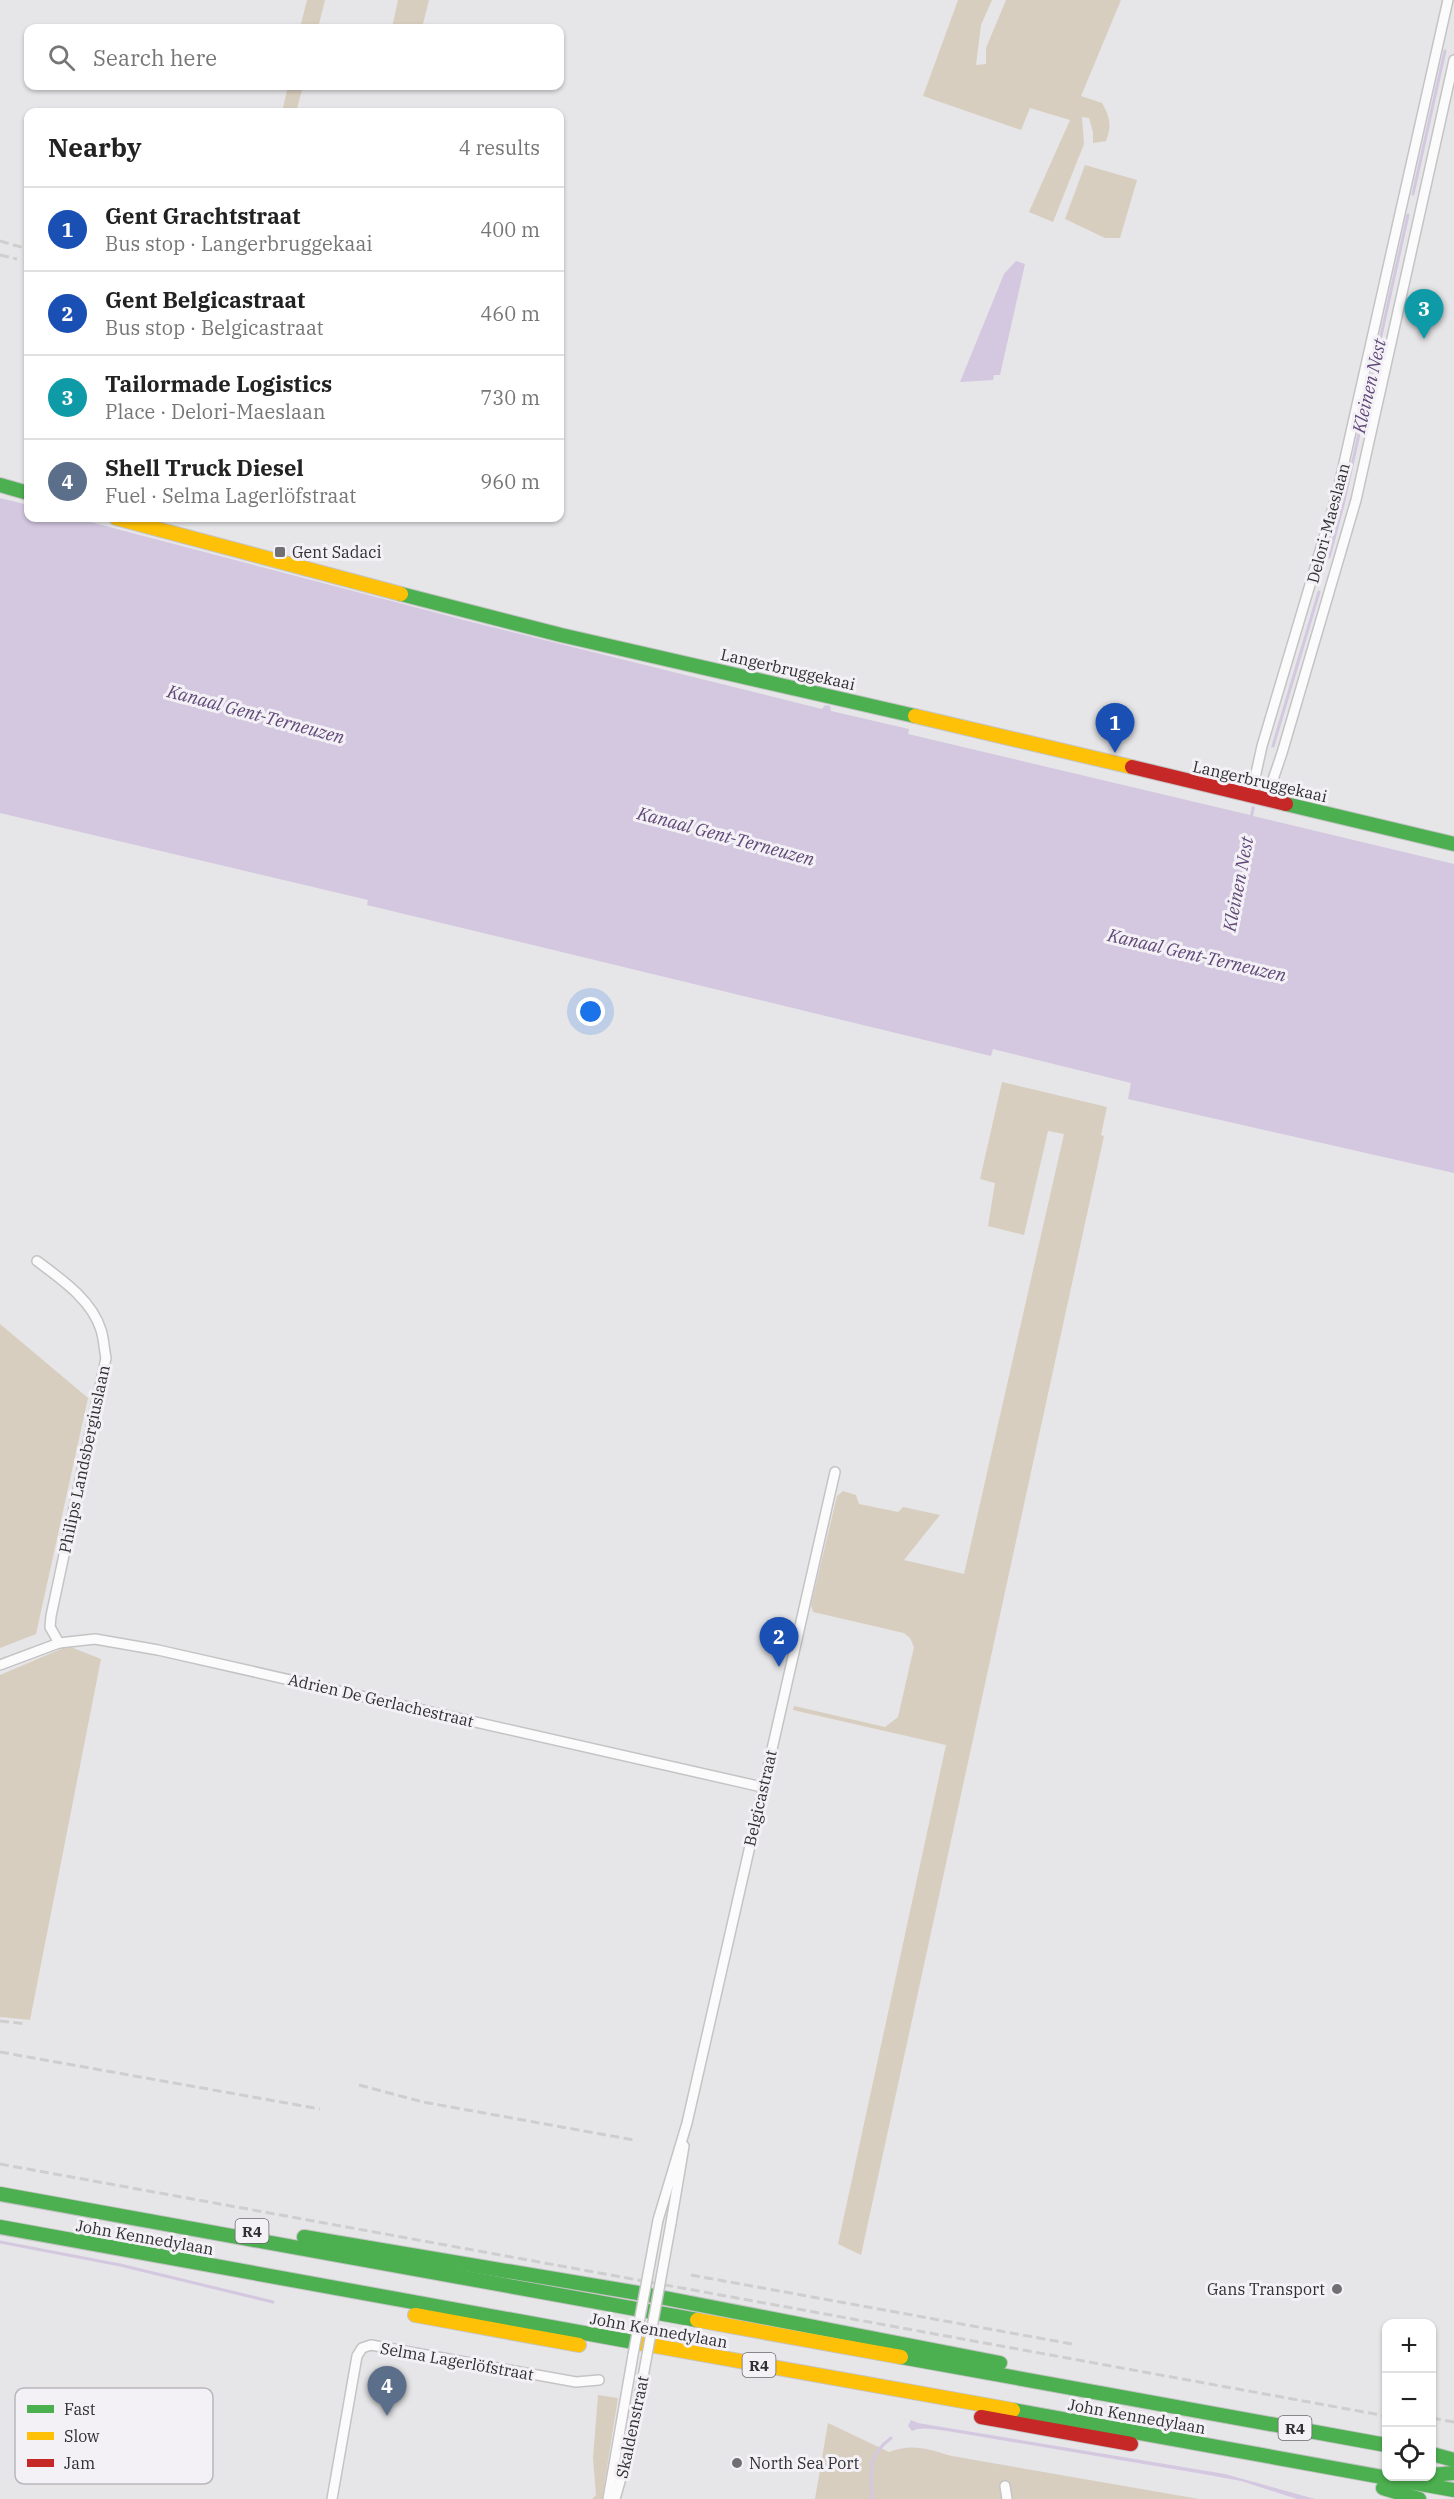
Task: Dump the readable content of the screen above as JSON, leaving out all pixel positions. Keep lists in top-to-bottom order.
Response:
{
  "streets": {
    "main road": ["Langerbruggekaai", "R4", "John Kennedylaan"],
    "street": [
      "Delori-Maeslaan",
      "Philips Landsbergiuslaan",
      "Adrien De Gerlachestraat",
      "Belgicastraat",
      "Selma Lagerlöfstraat",
      "Skaldenstraat"
    ]
  },
  "crossings": [
    ["Delori-Maeslaan", "Langerbruggekaai"],
    ["Philips Landsbergiuslaan", "Adrien De Gerlachestraat"],
    ["Adrien De Gerlachestraat", "Belgicastraat"],
    ["Belgicastraat", "R4"],
    ["R4", "John Kennedylaan"]
  ],
  "water": ["Kleinen Nest", "Kanaal Gent-Terneuzen"],
  "places": {
    "transit": ["Gent Sadaci"],
    "other": ["Gans Transport", "North Sea Port"]
  },
  "legend": ["Fast", "Slow", "Jam"],
  "page": {
    "search": "Search here",
    "heading": ["Nearby", "4 results"],
    "list": [
      {
        "mark": "1",
        "name": "Gent Grachtstraat",
        "note": "Bus stop · Langerbruggekaai",
        "value": "400 m"
      },
      {
        "mark": "2",
        "name": "Gent Belgicastraat",
        "note": "Bus stop · Belgicastraat",
        "value": "460 m"
      },
      {
        "mark": "3",
        "name": "Tailormade Logistics",
        "note": "Place · Delori-Maeslaan",
        "value": "730 m"
      },
      {
        "mark": "4",
        "name": "Shell Truck Diesel",
        "note": "Fuel · Selma Lagerlöfstraat",
        "value": "960 m"
      }
    ],
    "pins": [
      "3",
      "1",
      "2",
      "4"
    ],
    "map_buttons": ["+", "−"]
  }
}
